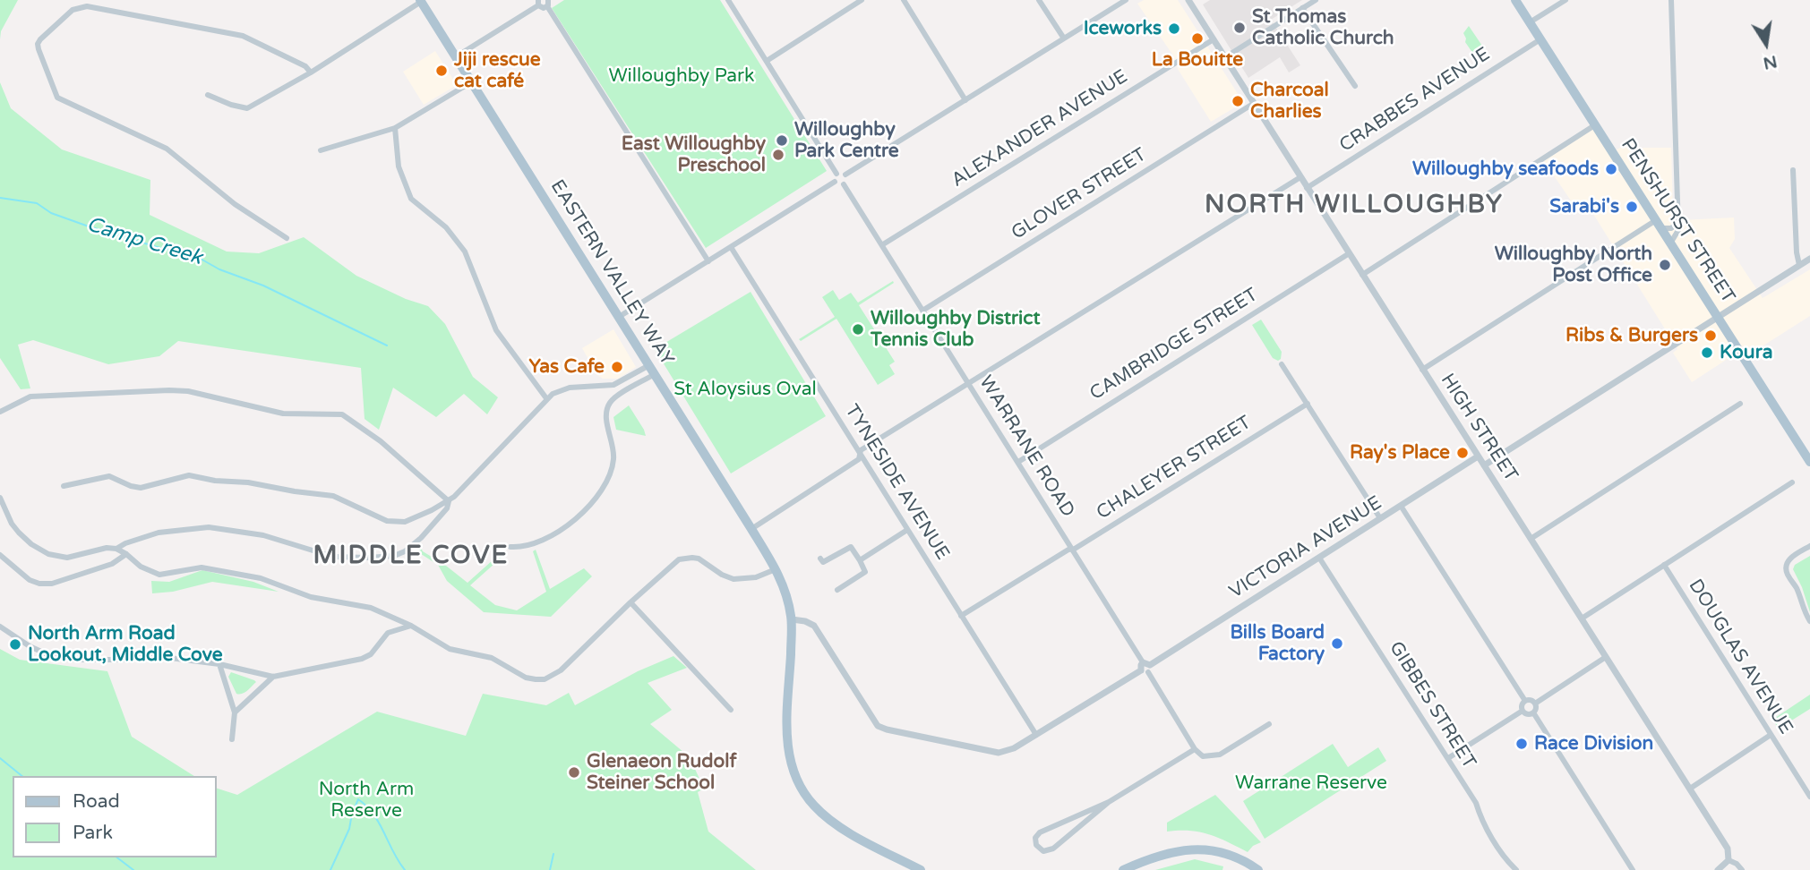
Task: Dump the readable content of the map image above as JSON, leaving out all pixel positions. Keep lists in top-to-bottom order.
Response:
{
  "streets": {
    "main road": ["PENSHURST STREET", "EASTERN VALLEY WAY"],
    "street": [
      "CRABBES AVENUE",
      "ALEXANDER AVENUE",
      "GLOVER STREET",
      "CAMBRIDGE STREET",
      "HIGH STREET",
      "WARRANE ROAD",
      "CHALEYER STREET",
      "TYNESIDE AVENUE",
      "VICTORIA AVENUE",
      "DOUGLAS AVENUE",
      "GIBBES STREET"
    ]
  },
  "crossings": [
    ["CRABBES AVENUE", "PENSHURST STREET"],
    ["CRABBES AVENUE", "HIGH STREET"],
    ["ALEXANDER AVENUE", "HIGH STREET"],
    ["ALEXANDER AVENUE", "WARRANE ROAD"],
    ["GLOVER STREET", "HIGH STREET"],
    ["GLOVER STREET", "WARRANE ROAD"],
    ["EASTERN VALLEY WAY", "VICTORIA AVENUE"],
    ["CAMBRIDGE STREET", "HIGH STREET"],
    ["CAMBRIDGE STREET", "WARRANE ROAD"],
    ["HIGH STREET", "VICTORIA AVENUE"],
    ["WARRANE ROAD", "CHALEYER STREET"],
    ["WARRANE ROAD", "VICTORIA AVENUE"],
    ["CHALEYER STREET", "TYNESIDE AVENUE"],
    ["TYNESIDE AVENUE", "VICTORIA AVENUE"],
    ["VICTORIA AVENUE", "GIBBES STREET"]
  ],
  "districts": ["NORTH WILLOUGHBY", "MIDDLE COVE"],
  "water": ["Camp Creek"],
  "parks": [
    "Willoughby Park",
    "St Aloysius Oval",
    "Warrane Reserve",
    "North Arm Reserve"
  ],
  "places": [
    "St Thomas Catholic Church",
    "Iceworks",
    "La Bouitte",
    "Jiji rescue cat café",
    "Charcoal Charlies",
    "Willoughby Park Centre",
    "East Willoughby Preschool",
    "Willoughby seafoods",
    "Sarabi's",
    "Willoughby North Post Office",
    "Willoughby District Tennis Club",
    "Ribs & Burgers",
    "Koura",
    "Yas Cafe",
    "Ray's Place",
    "Bills Board Factory",
    "North Arm Road Lookout, Middle Cove",
    "Race Division",
    "Glenaeon Rudolf Steiner School"
  ],
  "legend": ["Road", "Park"],
  "north": "bottom"
}
